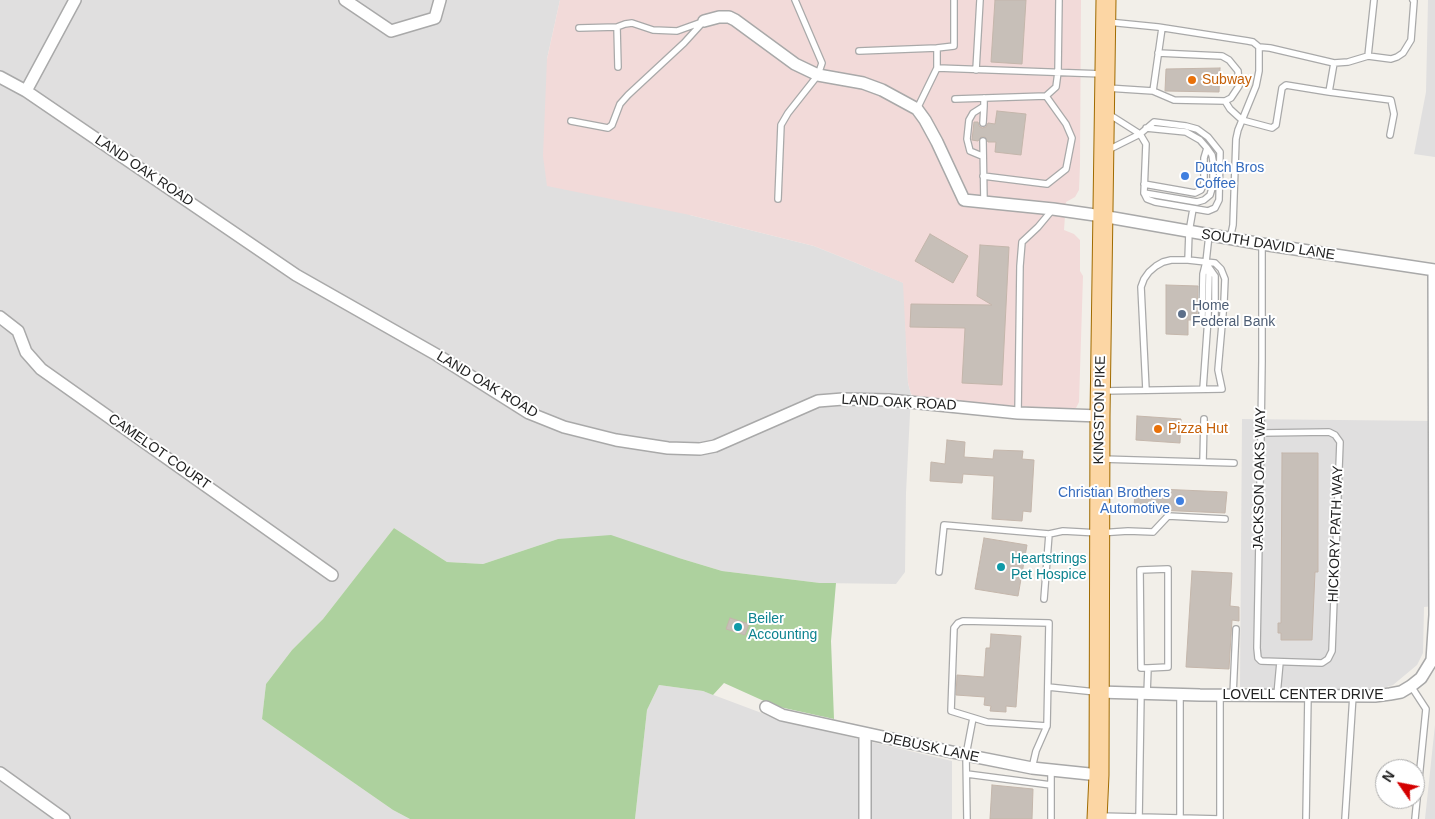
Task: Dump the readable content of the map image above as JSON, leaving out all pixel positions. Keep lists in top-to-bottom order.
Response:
{
  "streets": {
    "main road": ["KINGSTON PIKE"],
    "street": [
      "LAND OAK ROAD",
      "SOUTH DAVID LANE",
      "CAMELOT COURT",
      "LOVELL CENTER DRIVE",
      "DEBUSK LANE"
    ],
    "lane": ["JACKSON OAKS WAY", "HICKORY PATH WAY"]
  },
  "crossings": [
    ["LAND OAK ROAD", "KINGSTON PIKE"],
    ["SOUTH DAVID LANE", "KINGSTON PIKE"],
    ["SOUTH DAVID LANE", "JACKSON OAKS WAY"],
    ["SOUTH DAVID LANE", "LOVELL CENTER DRIVE"],
    ["KINGSTON PIKE", "LOVELL CENTER DRIVE"],
    ["KINGSTON PIKE", "DEBUSK LANE"],
    ["JACKSON OAKS WAY", "HICKORY PATH WAY"]
  ],
  "places": [
    "Subway",
    "Dutch Bros Coffee",
    "Home Federal Bank",
    "Pizza Hut",
    "Christian Brothers Automotive",
    "Heartstrings Pet Hospice",
    "Beiler Accounting"
  ],
  "north": "top left"
}
